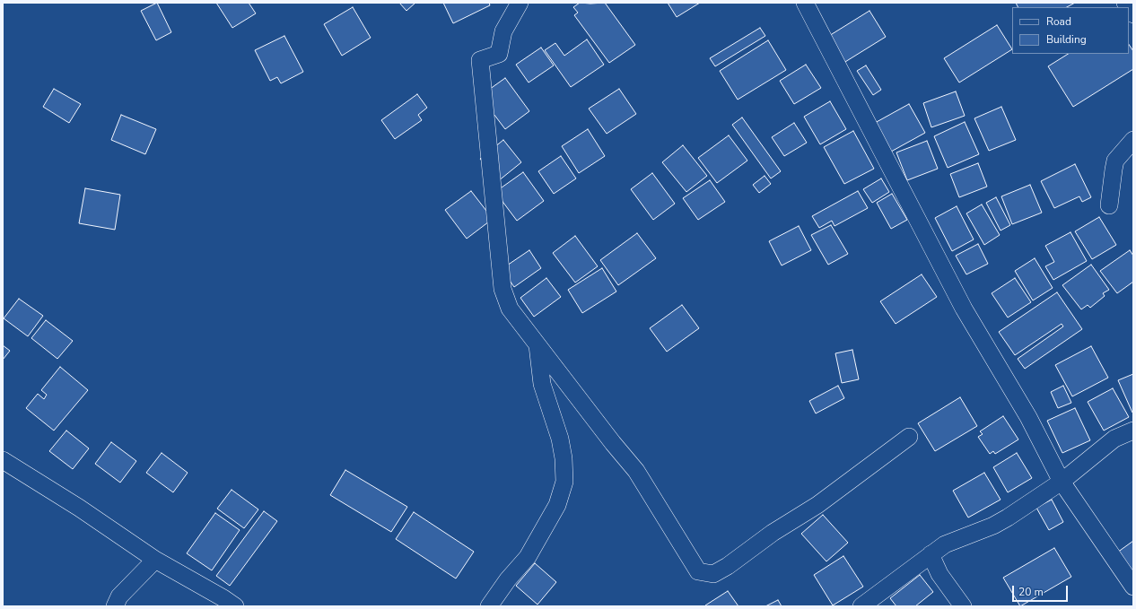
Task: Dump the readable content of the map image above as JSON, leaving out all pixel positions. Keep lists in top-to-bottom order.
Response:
{
  "legend": ["Road", "Building"],
  "scale_bar": "20 m"
}
